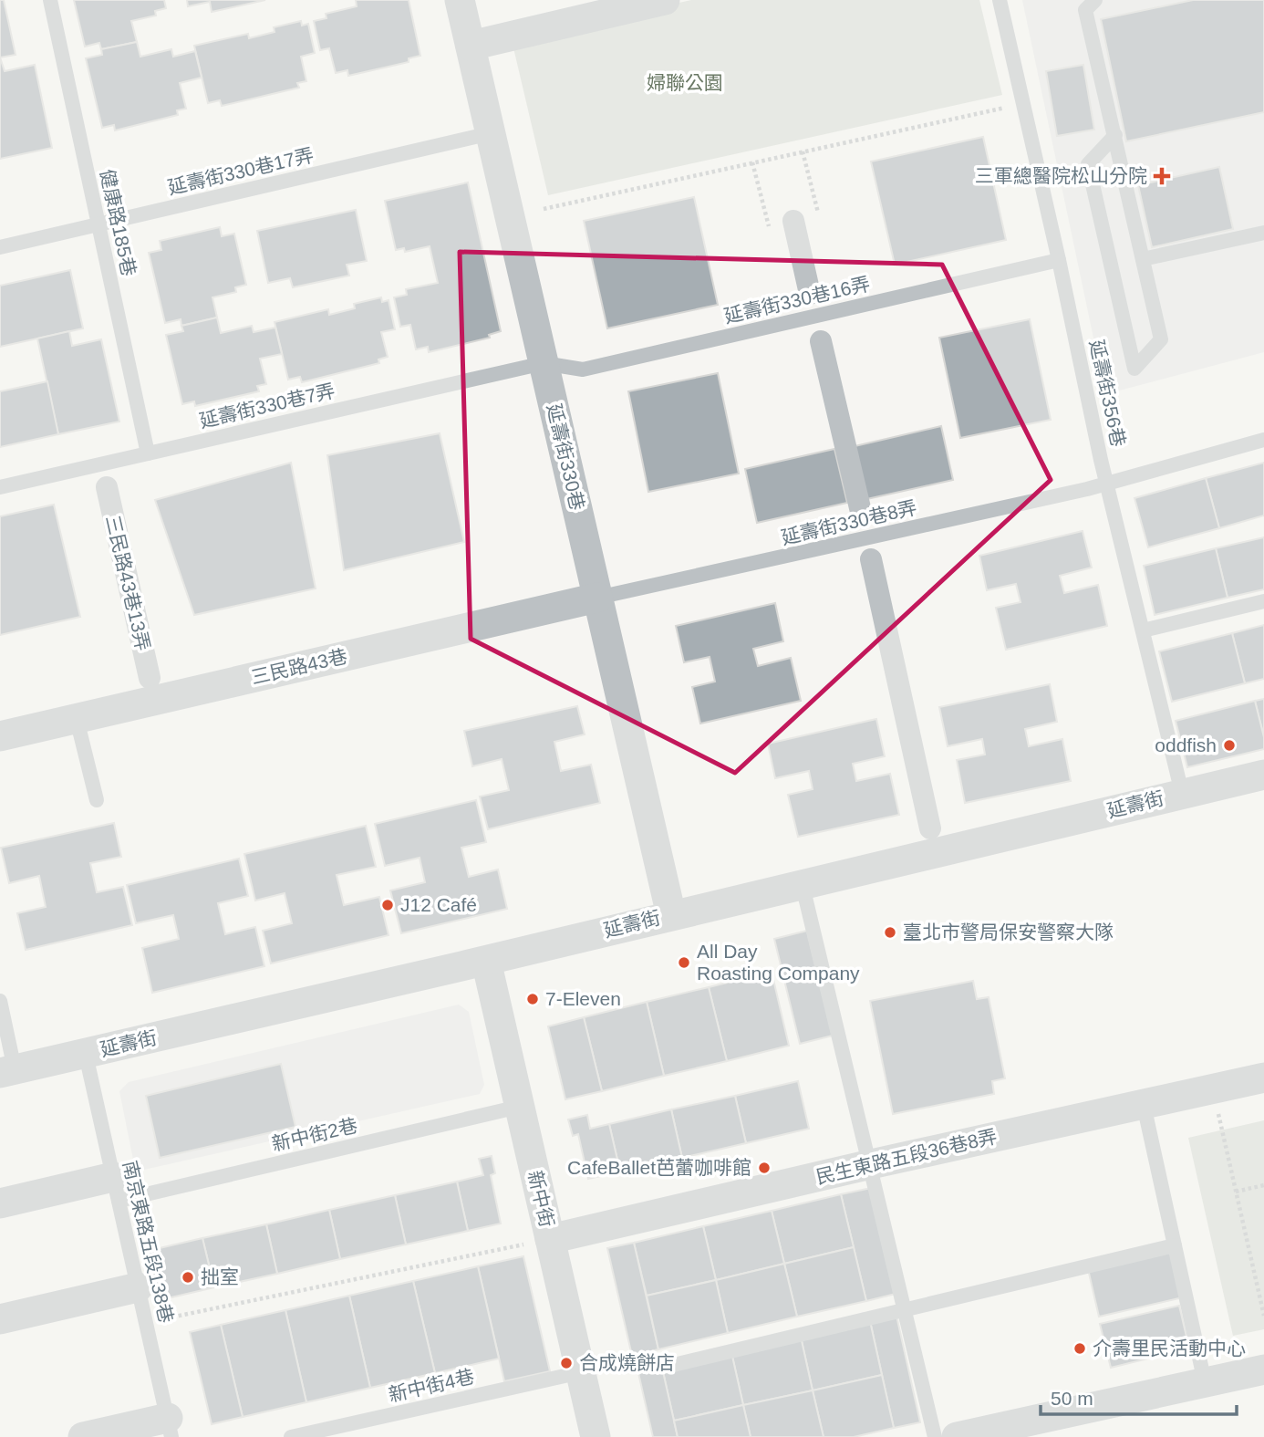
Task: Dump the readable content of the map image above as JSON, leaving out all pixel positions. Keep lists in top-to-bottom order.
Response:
{
  "streets": {
    "street": [
      "延壽街330巷",
      "三民路43巷13弄",
      "三民路43巷",
      "延壽街",
      "民生東路五段36巷8弄",
      "新中街"
    ],
    "lane": [
      "延壽街330巷17弄",
      "健康路185巷",
      "延壽街330巷16弄",
      "延壽街356巷",
      "延壽街330巷7弄",
      "延壽街330巷8弄",
      "新中街2巷",
      "南京東路五段138巷",
      "新中街4巷"
    ]
  },
  "crossings": [
    ["延壽街330巷17弄", "健康路185巷"],
    ["延壽街330巷17弄", "延壽街330巷"],
    ["健康路185巷", "延壽街330巷7弄"],
    ["延壽街330巷16弄", "延壽街356巷"],
    ["延壽街330巷16弄", "延壽街330巷7弄"],
    ["延壽街330巷16弄", "延壽街330巷"],
    ["延壽街356巷", "延壽街330巷8弄"],
    ["延壽街356巷", "延壽街"],
    ["延壽街330巷7弄", "延壽街330巷"],
    ["延壽街330巷", "延壽街330巷8弄"],
    ["延壽街330巷", "三民路43巷"],
    ["延壽街330巷", "延壽街"],
    ["延壽街330巷8弄", "三民路43巷"],
    ["延壽街", "新中街"],
    ["延壽街", "南京東路五段138巷"],
    ["新中街2巷", "新中街"],
    ["新中街2巷", "南京東路五段138巷"],
    ["民生東路五段36巷8弄", "新中街"],
    ["新中街", "新中街4巷"]
  ],
  "parks": ["婦聯公園"],
  "places": {
    "health": ["三軍總醫院松山分院"],
    "other": [
      "oddfish",
      "J12 Café",
      "臺北市警局保安警察大隊",
      "All Day Roasting Company",
      "7-Eleven",
      "CafeBallet芭蕾咖啡館",
      "拙室",
      "介壽里民活動中心",
      "合成燒餅店"
    ]
  },
  "scale_bar": "50 m"
}
